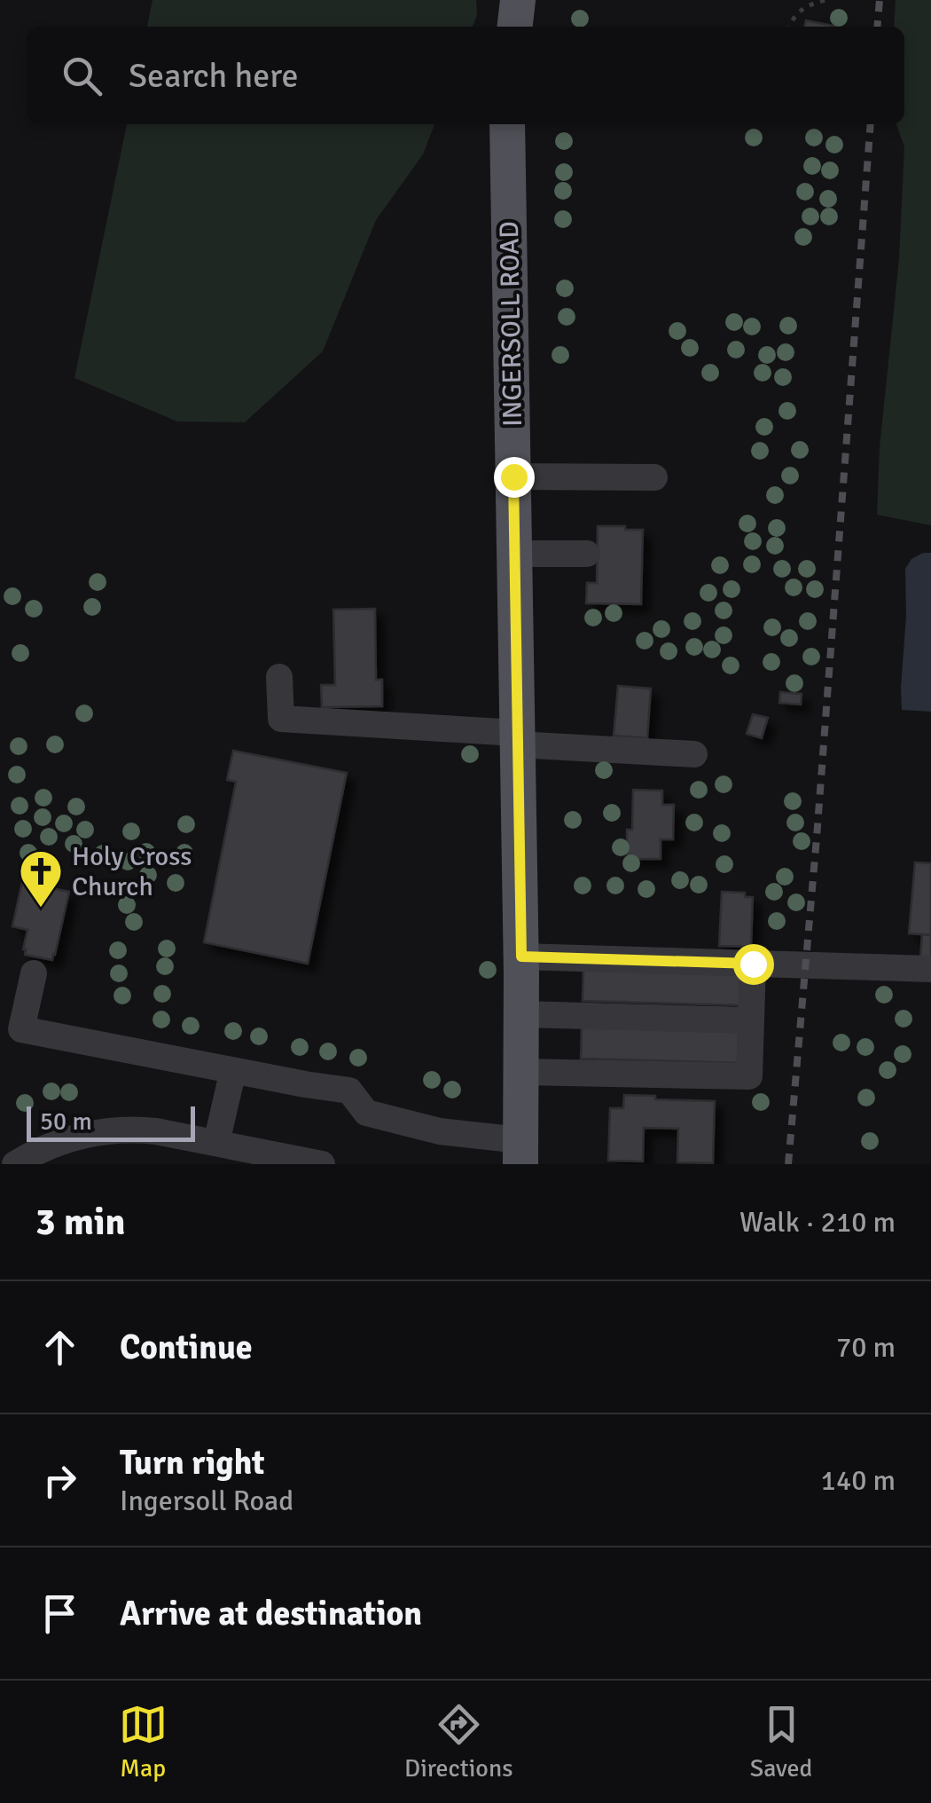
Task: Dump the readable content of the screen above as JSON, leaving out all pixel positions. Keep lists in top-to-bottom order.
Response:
{
  "streets": {
    "main road": ["INGERSOLL ROAD"]
  },
  "places": {
    "church": ["Holy Cross Church"]
  },
  "scale_bar": "50 m",
  "page": {
    "search": "Search here",
    "scale": "50 m",
    "heading": ["3 min", "Walk · 210 m"],
    "list": [
      ["Continue", "70 m"],
      ["Turn right", "Ingersoll Road", "140 m"],
      "Arrive at destination"
    ],
    "nav": ["Map", "Directions", "Saved"]
  }
}
